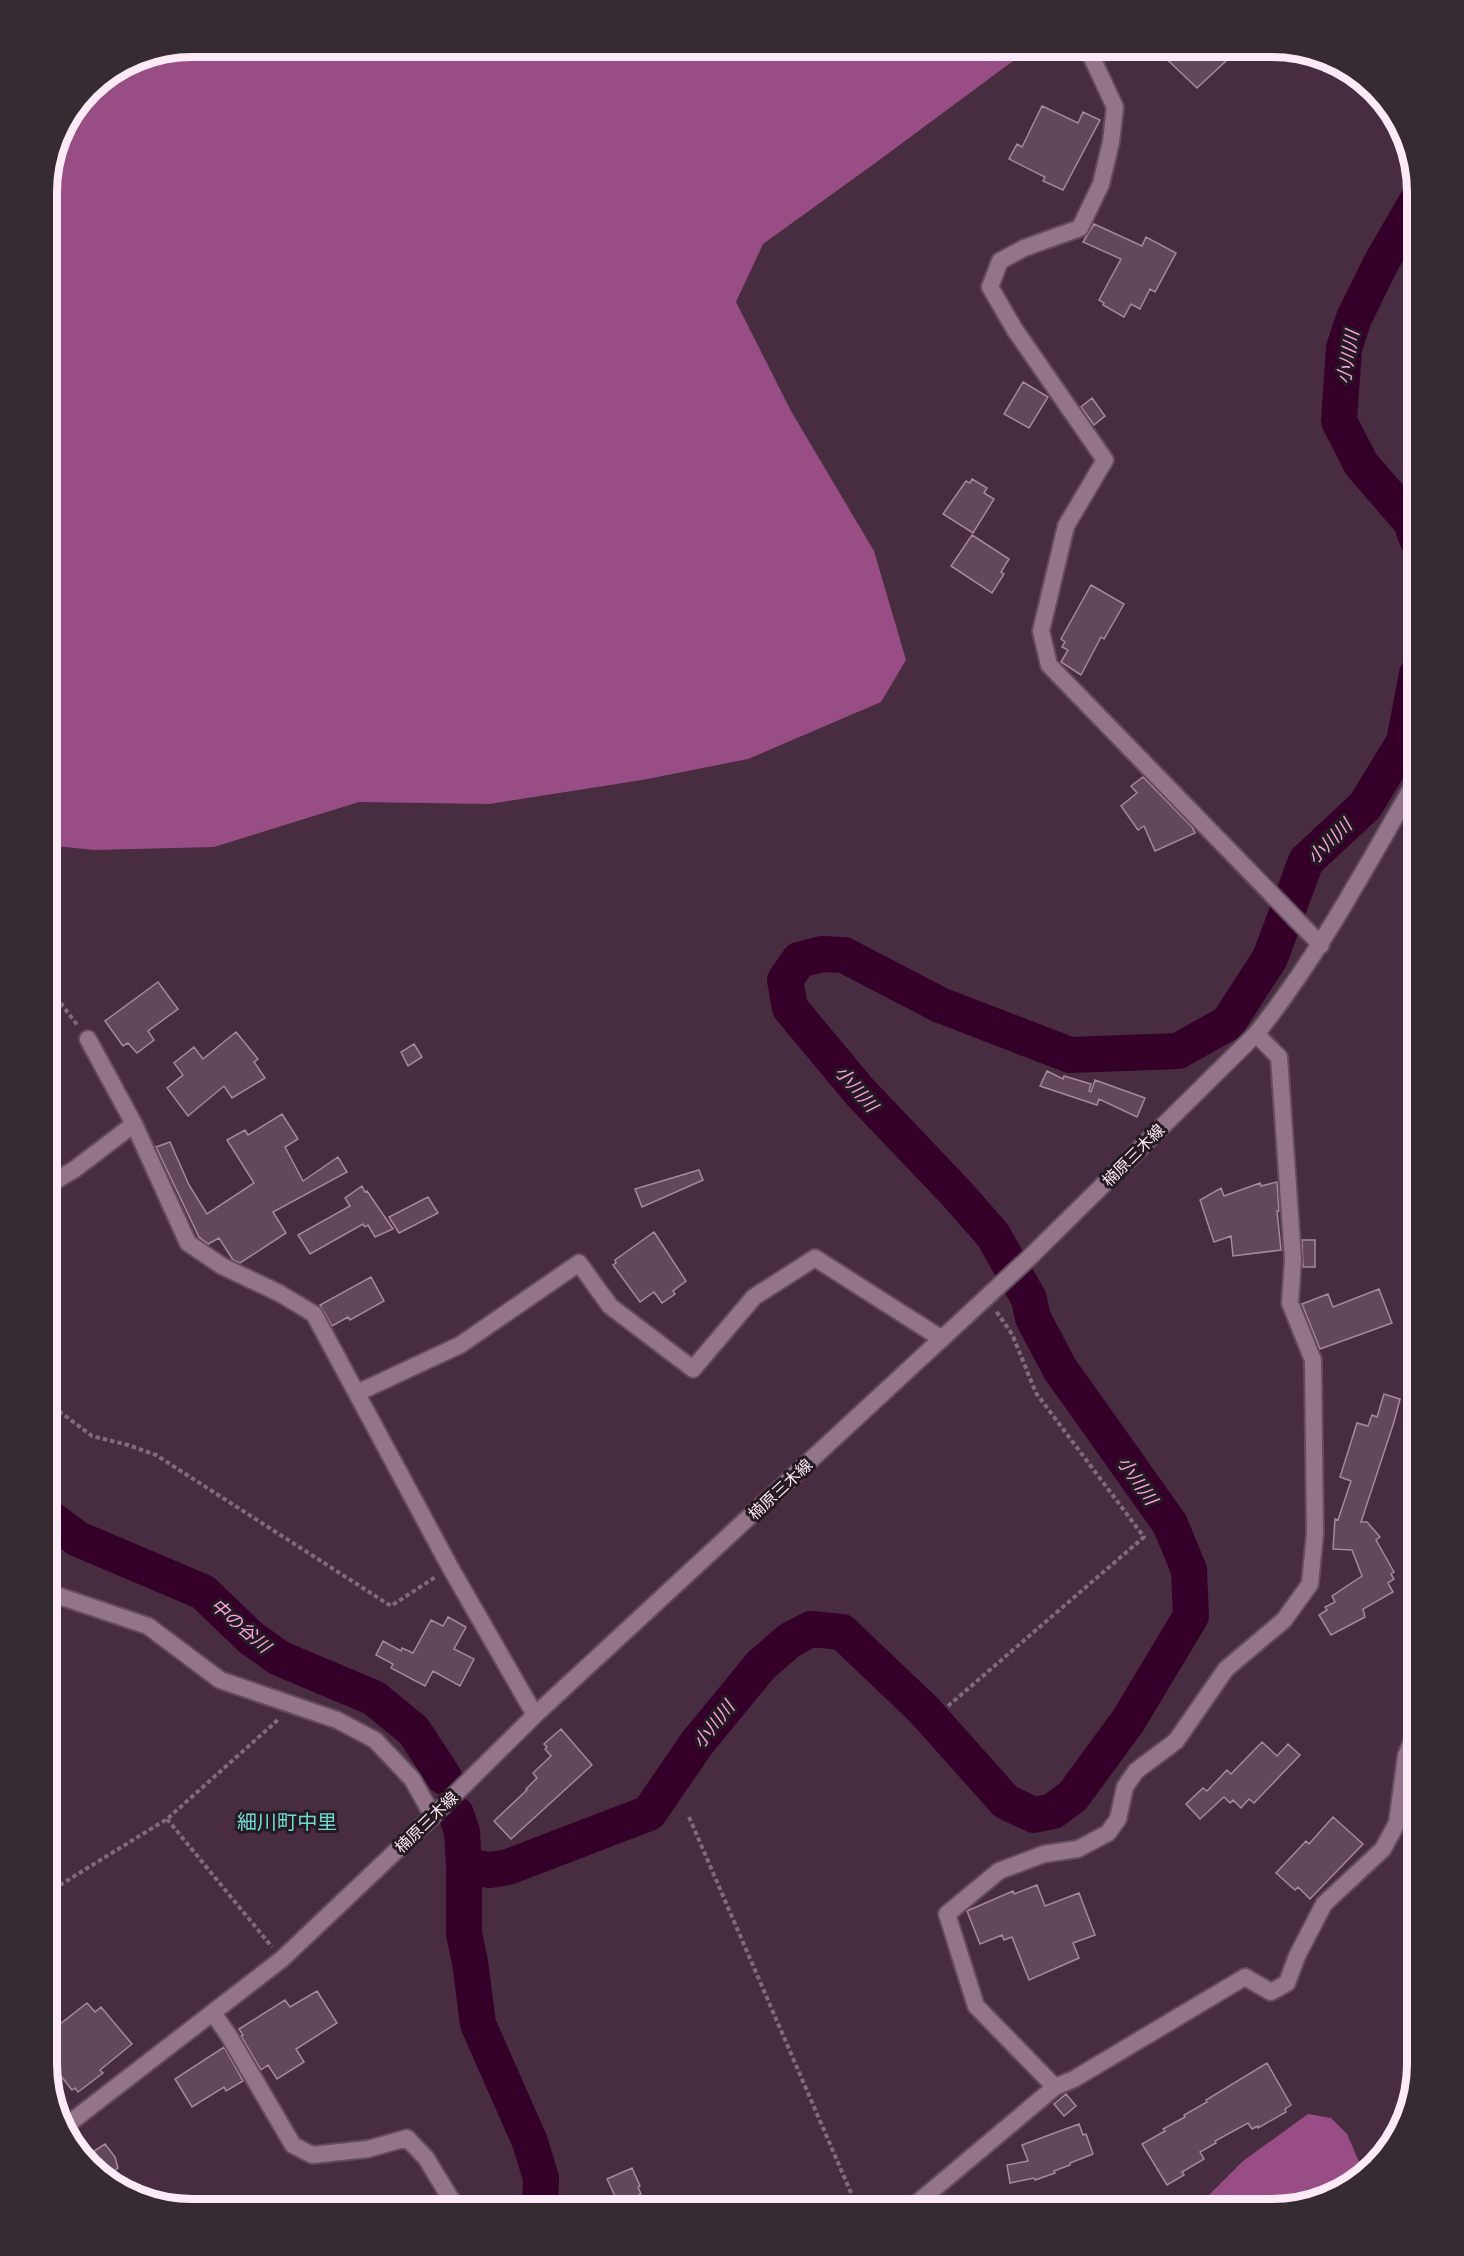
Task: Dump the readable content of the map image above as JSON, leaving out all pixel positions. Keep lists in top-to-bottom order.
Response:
{
  "streets": {
    "street": ["楠原三木線"]
  },
  "districts": ["細川町中里"],
  "water": ["小川川", "中の谷川"]
}
